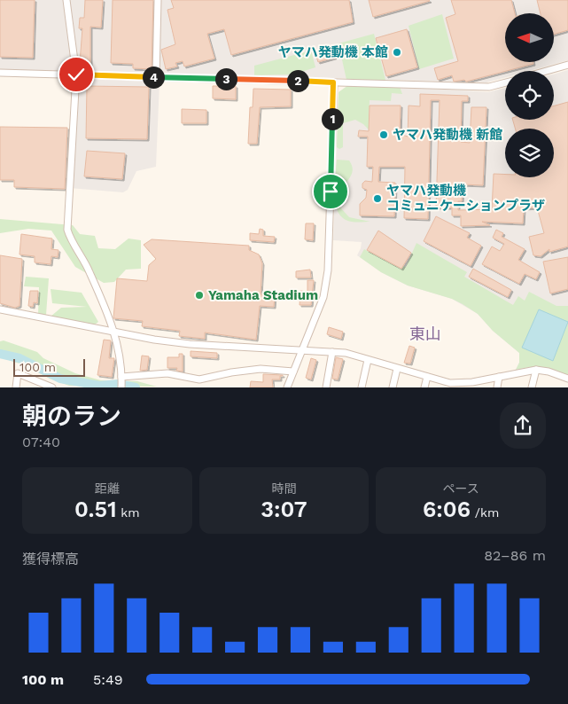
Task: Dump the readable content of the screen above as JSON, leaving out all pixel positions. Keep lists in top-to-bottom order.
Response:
{
  "districts": ["東山"],
  "places": [
    "ヤマハ発動機 本館",
    "ヤマハ発動機 新館",
    "ヤマハ発動機 コミュニケーションプラザ",
    "Yamaha Stadium"
  ],
  "scale_bar": "100 m",
  "north": "left",
  "page": {
    "pins": [
      "4",
      "3",
      "2",
      "1"
    ],
    "scale": "100 m",
    "heading": ["朝のラン", "07:40"],
    "stats": [
      ["距離", "0.51 km"],
      ["時間", "3:07"],
      ["ペース", "6:06 /km"]
    ],
    "chart": ["獲得標高", "82–86 m"],
    "list": [
      {
        "name": "100 m",
        "note": "5:49"
      }
    ]
  }
}
